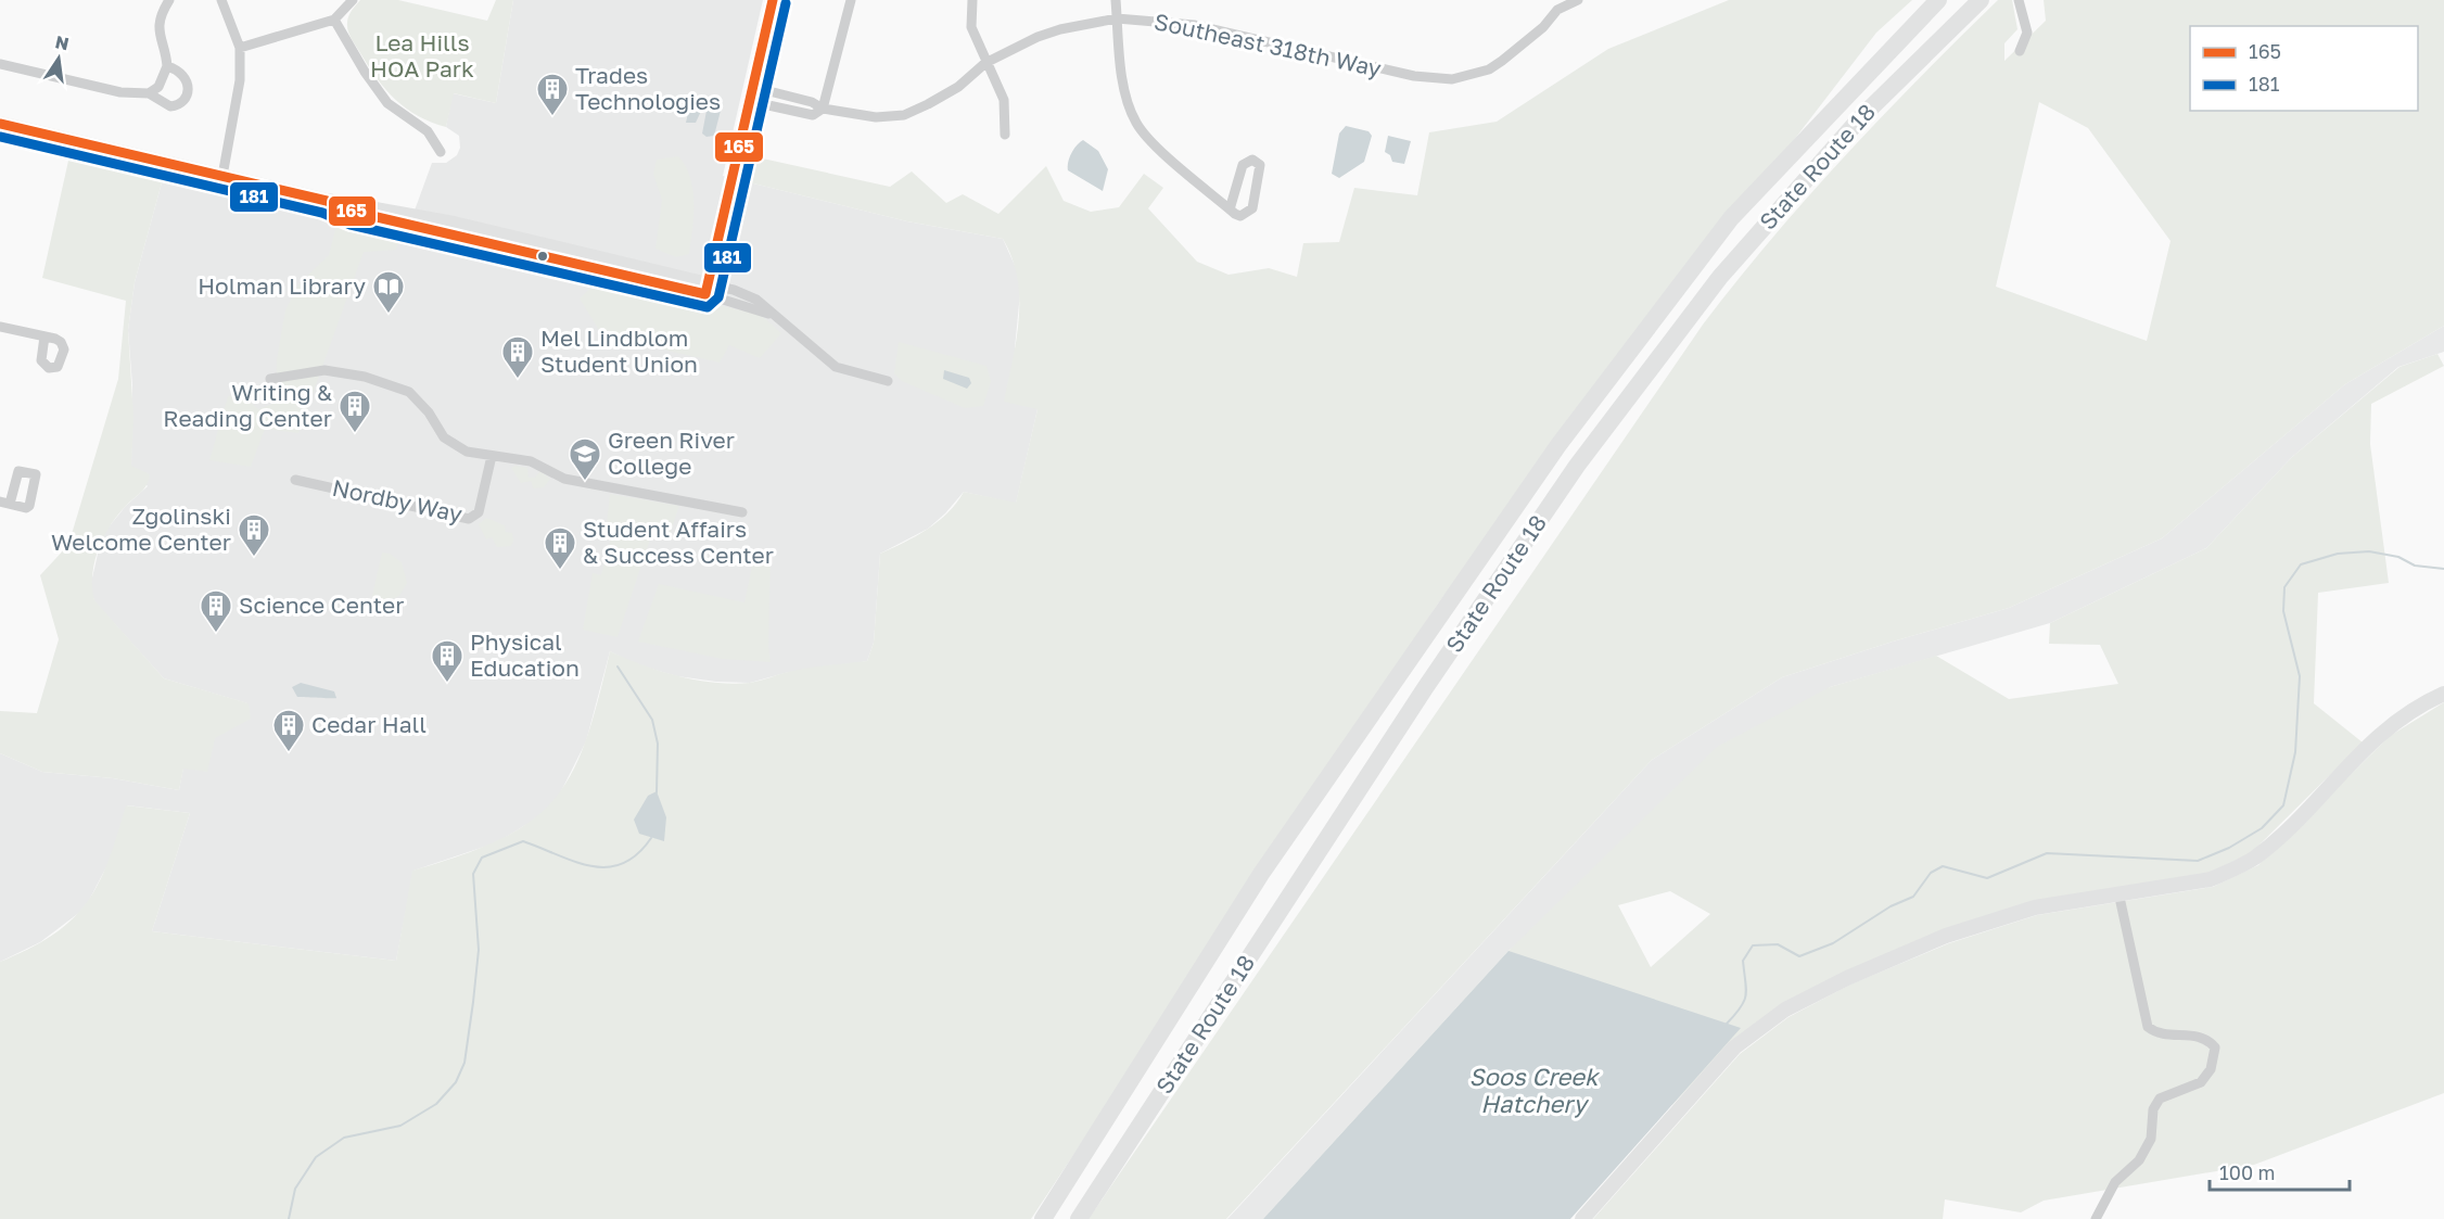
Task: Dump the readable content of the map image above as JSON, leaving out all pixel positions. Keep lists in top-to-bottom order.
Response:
{
  "streets": {
    "highway": ["State Route 18"],
    "street": ["Southeast 318th Way", "Nordby Way"]
  },
  "water": ["Soos Creek Hatchery"],
  "parks": ["Lea Hills HOA Park"],
  "places": {
    "building": [
      "Trades Technologies",
      "Mel Lindblom Student Union",
      "Writing & Reading Center",
      "Zgolinski Welcome Center",
      "Student Affairs & Success Center",
      "Science Center",
      "Physical Education",
      "Cedar Hall"
    ],
    "library": ["Holman Library"],
    "school or university": ["Green River College"]
  },
  "lines": ["transit line 165", "transit line 181"],
  "legend": ["165", "181"],
  "scale_bar": "100 m",
  "north": "top"
}
